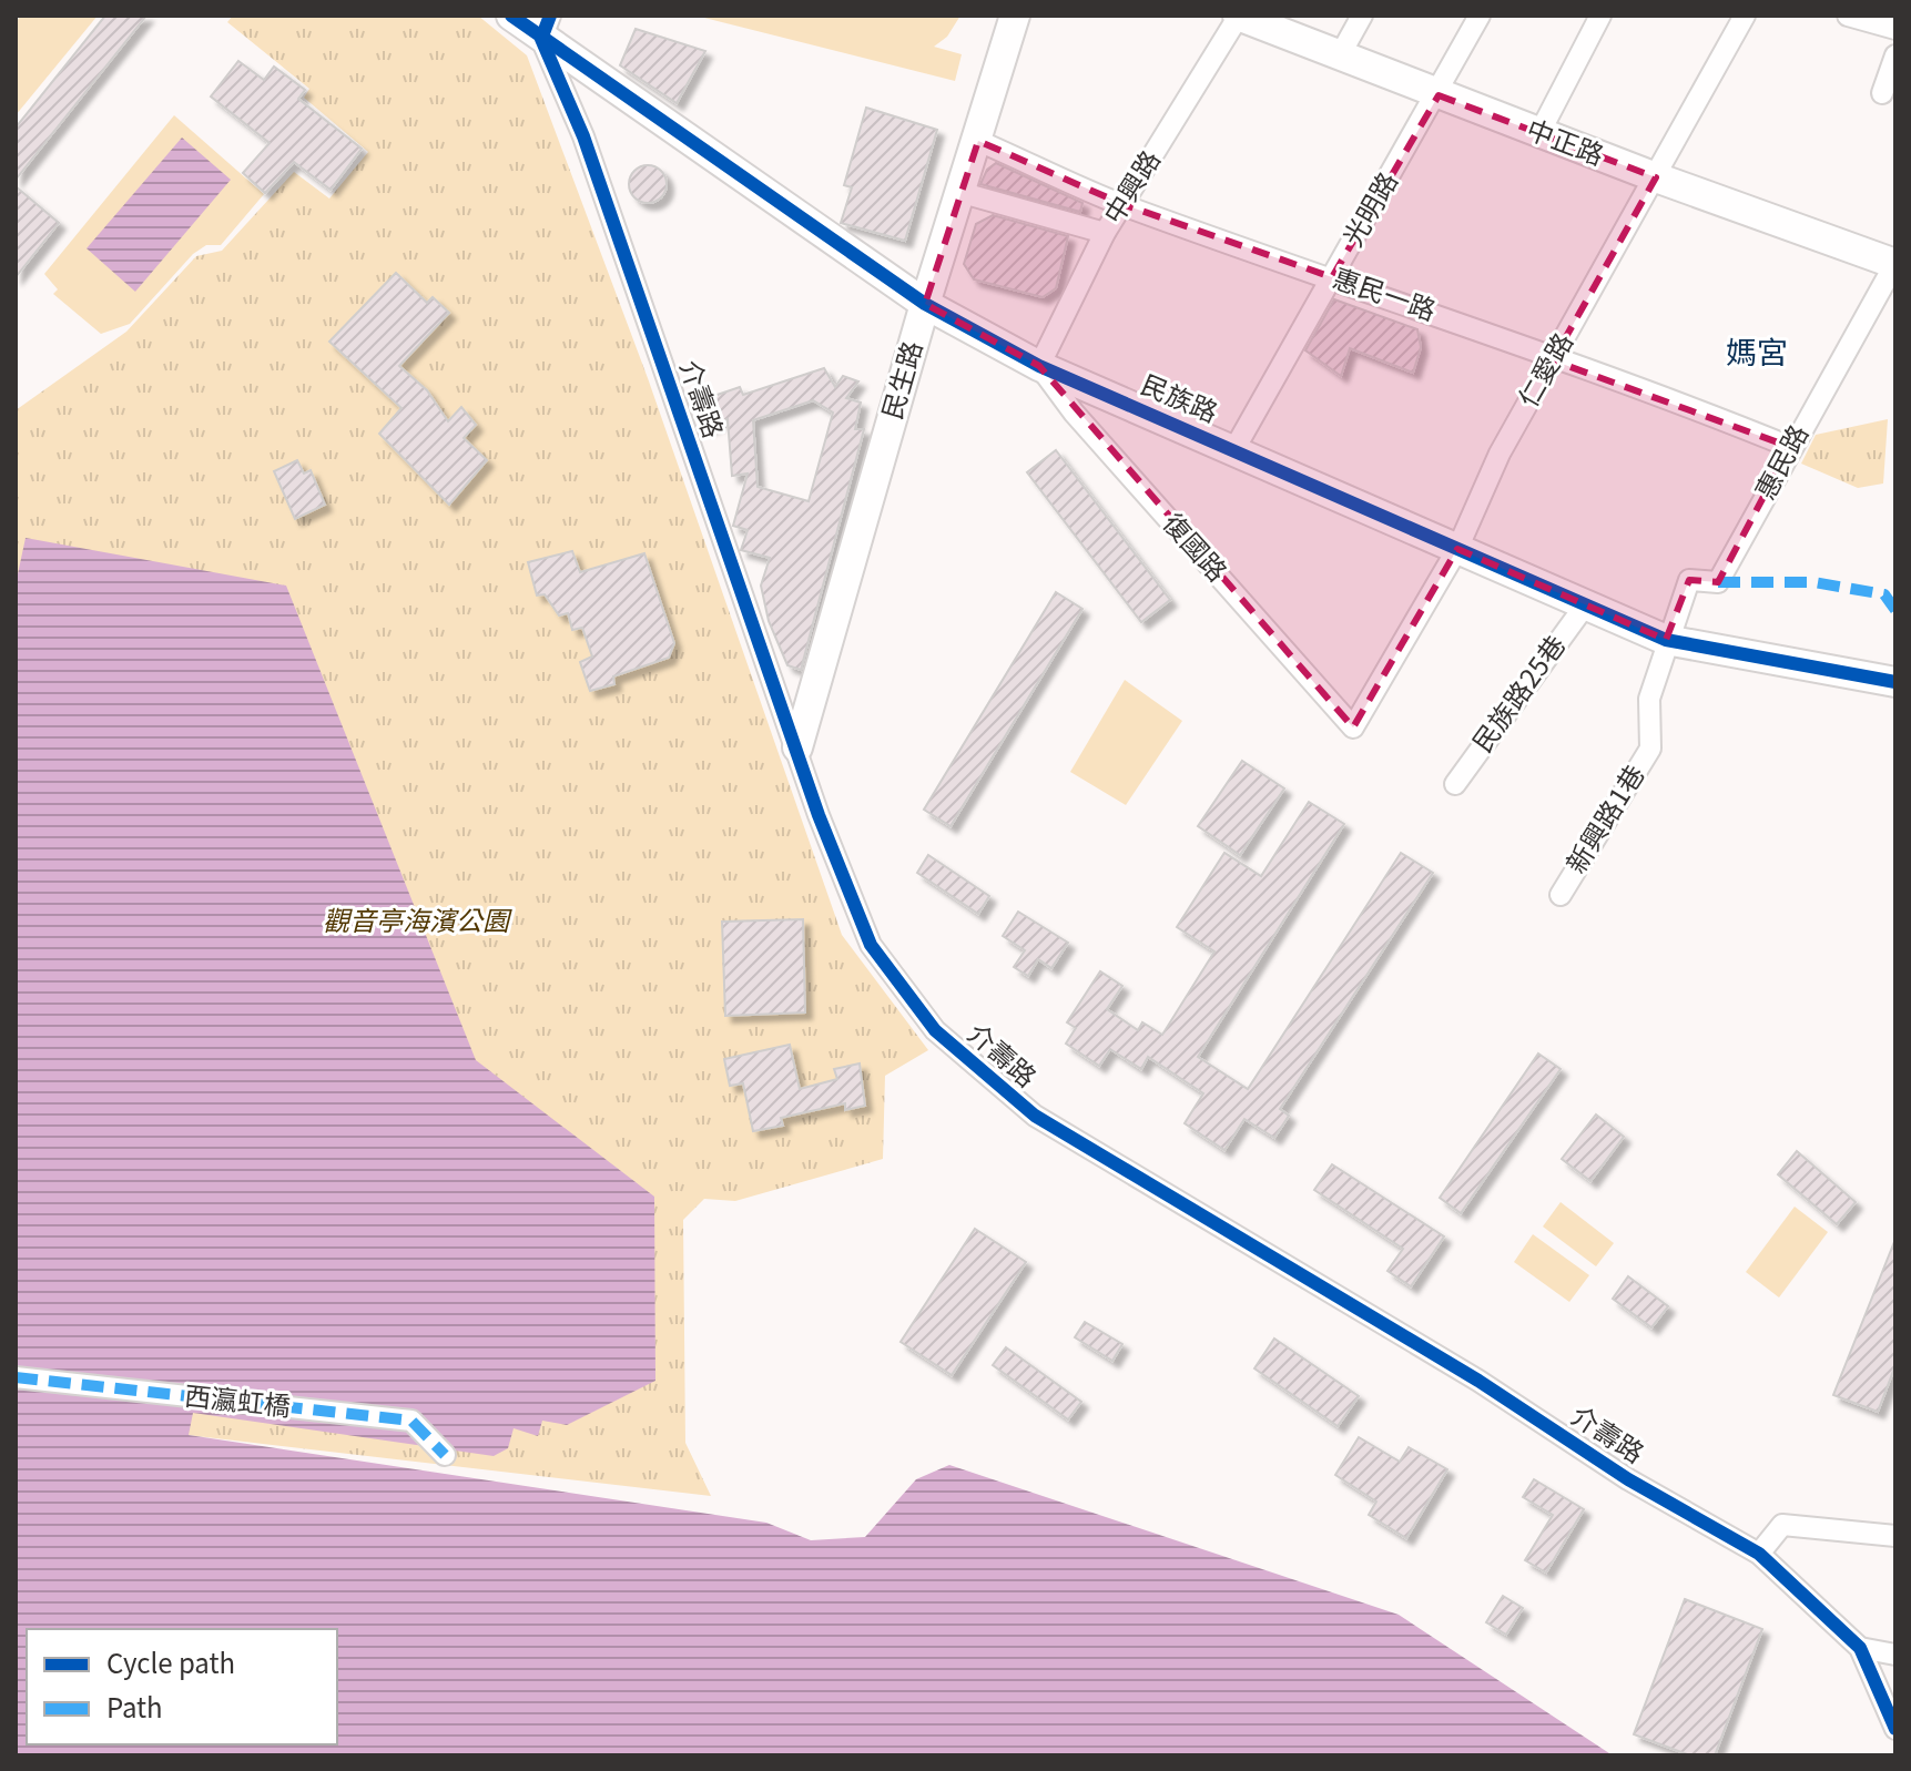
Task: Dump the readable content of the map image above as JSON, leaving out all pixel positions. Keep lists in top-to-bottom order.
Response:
{
  "streets": {
    "street": [
      "中正路",
      "中興路",
      "光明路",
      "惠民一路",
      "仁愛路",
      "民生路",
      "介壽路",
      "民族路",
      "惠民路",
      "復國路",
      "民族路25巷",
      "新興路1巷",
      "西瀛虹橋"
    ]
  },
  "crossings": [
    ["中正路", "中興路"],
    ["中正路", "光明路"],
    ["中正路", "仁愛路"],
    ["中正路", "惠民路"],
    ["中興路", "惠民一路"],
    ["中興路", "民族路"],
    ["中興路", "復國路"],
    ["光明路", "惠民一路"],
    ["光明路", "民族路"],
    ["惠民一路", "仁愛路"],
    ["惠民一路", "民生路"],
    ["惠民一路", "惠民路"],
    ["仁愛路", "民族路"],
    ["仁愛路", "復國路"],
    ["民生路", "介壽路"],
    ["民生路", "民族路"],
    ["介壽路", "民族路"],
    ["民族路", "惠民路"],
    ["民族路", "復國路"],
    ["民族路", "民族路25巷"],
    ["民族路", "新興路1巷"],
    ["惠民路", "新興路1巷"]
  ],
  "districts": ["媽宮"],
  "parks": ["觀音亭海濱公園"],
  "legend": ["Cycle path", "Path"]
}
